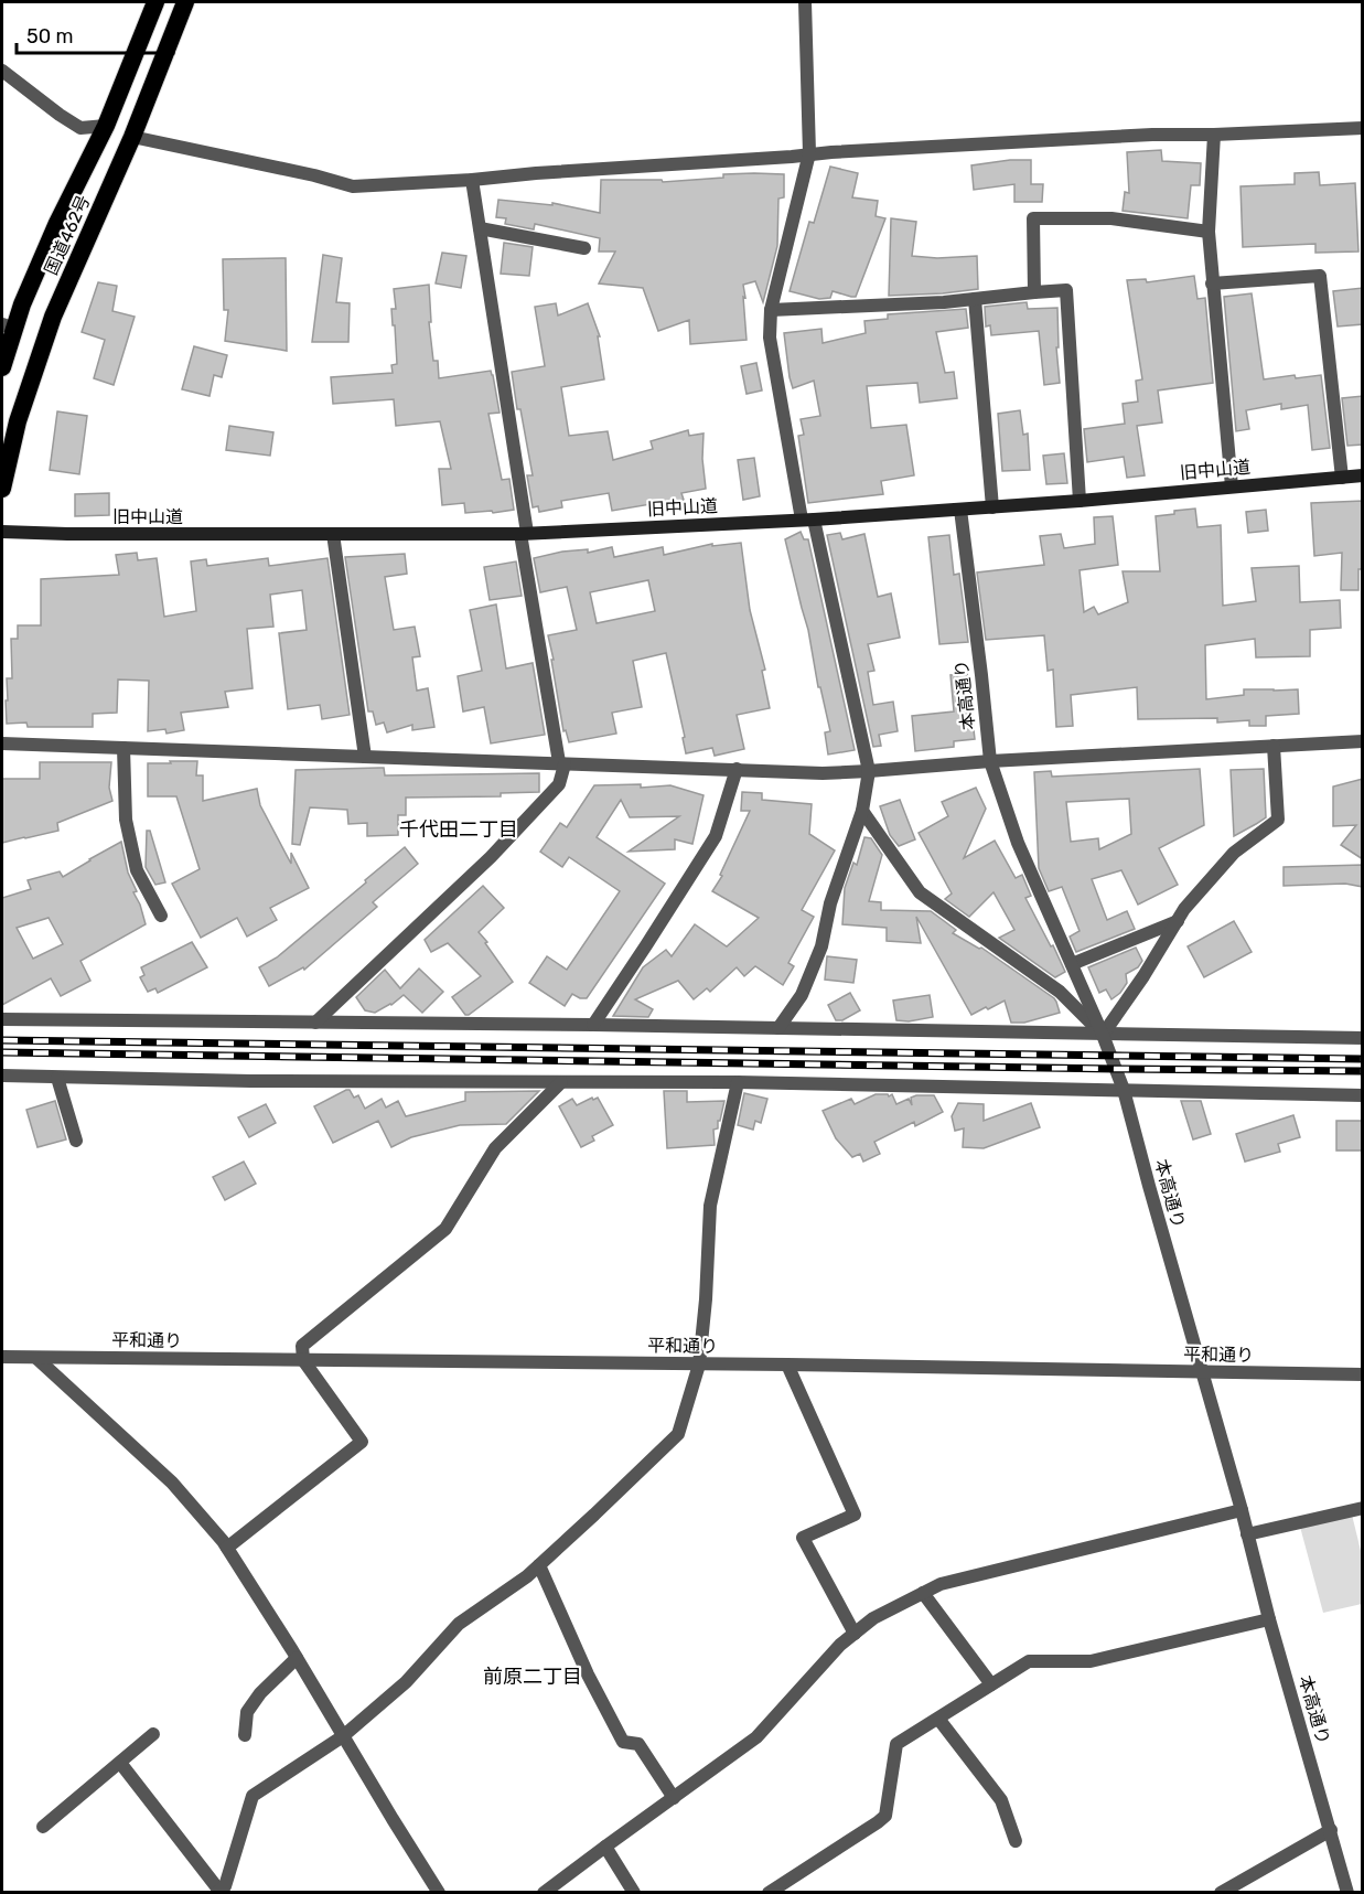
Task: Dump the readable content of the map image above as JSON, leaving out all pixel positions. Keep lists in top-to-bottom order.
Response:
{
  "streets": {
    "highway": ["国道462号"],
    "main road": ["旧中山道"],
    "street": ["本高通り", "平和通り"]
  },
  "crossings": [
    ["旧中山道", "本高通り"],
    ["本高通り", "平和通り"]
  ],
  "districts": ["千代田二丁目", "前原二丁目"],
  "scale_bar": "50 m"
}
